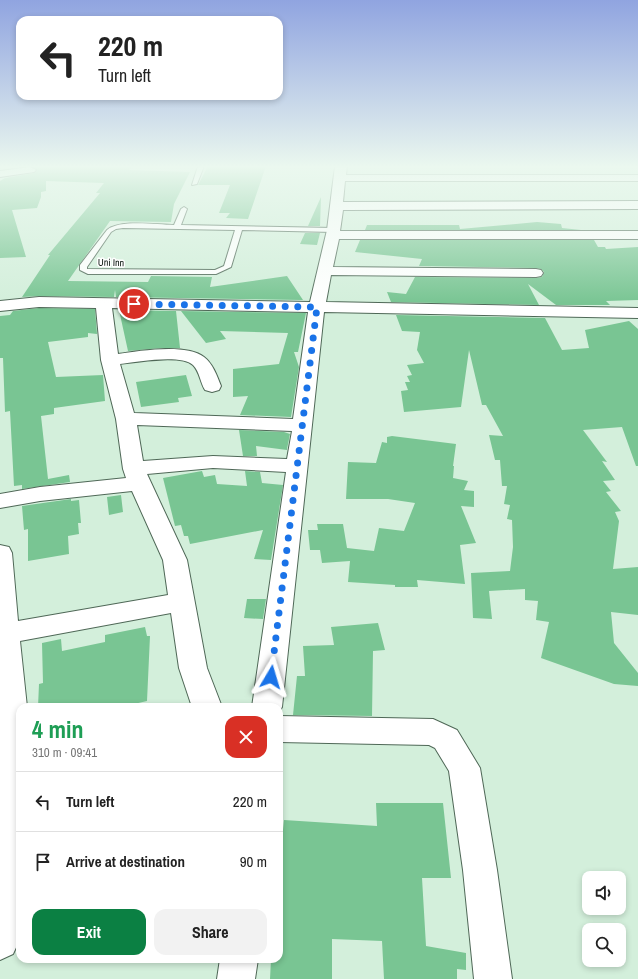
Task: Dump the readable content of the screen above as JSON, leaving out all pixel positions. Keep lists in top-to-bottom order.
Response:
{
  "streets": {
    "lane": ["Uni Inn"]
  },
  "page": {
    "turn": ["220 m", "Turn left"],
    "heading": ["4 min", "310 m · 09:41"],
    "list": [
      {
        "name": "Turn left",
        "value": "220 m"
      },
      {
        "name": "Arrive at destination",
        "value": "90 m"
      }
    ],
    "buttons": ["Exit", "Share"]
  }
}
